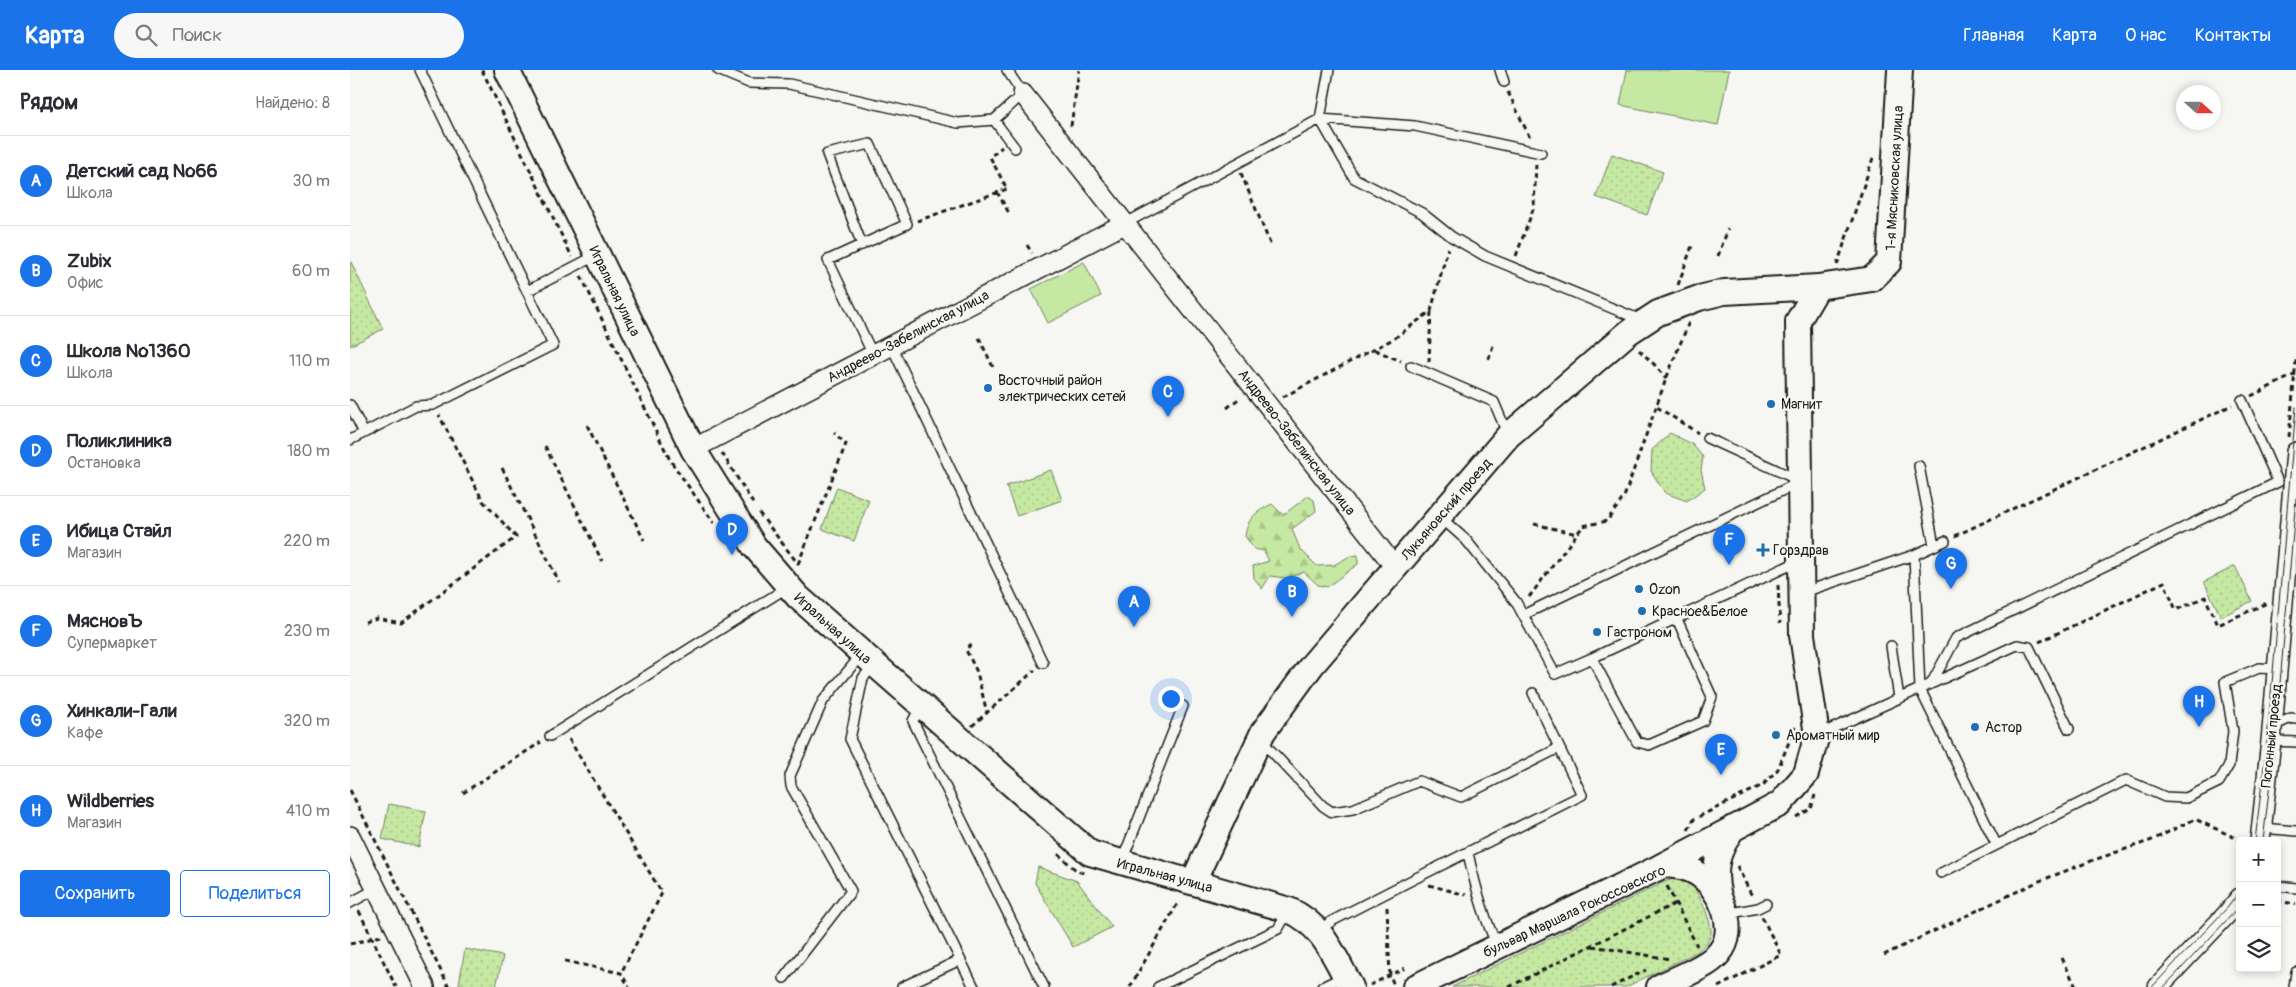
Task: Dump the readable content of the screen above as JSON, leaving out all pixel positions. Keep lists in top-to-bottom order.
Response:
{
  "streets": {
    "street": [
      "1-я Мясниковская улица",
      "Игральная улица",
      "Андреево-Забелинская улица",
      "Лукьяновский проезд",
      "Погонный проезд",
      "бульвар Маршала Рокоссовского"
    ]
  },
  "crossings": [
    ["1-я Мясниковская улица", "Лукьяновский проезд"],
    ["Игральная улица", "Андреево-Забелинская улица"],
    ["Игральная улица", "Лукьяновский проезд"],
    ["Андреево-Забелинская улица", "Лукьяновский проезд"]
  ],
  "places": {
    "other": [
      "Восточный район электрических сетей",
      "Магнит",
      "Ozon",
      "Красное&Белое",
      "Гастроном",
      "Астор",
      "Ароматный мир"
    ],
    "health": ["Горздрав"]
  },
  "north": "right",
  "page": {
    "header": "Карта",
    "search": "Поиск",
    "nav": [
      "Главная",
      "Карта",
      "О нас",
      "Контакты"
    ],
    "heading": ["Рядом", "Найдено: 8"],
    "list": [
      {
        "mark": "A",
        "name": "Детский сад №66",
        "note": "Школа",
        "value": "30 m"
      },
      {
        "mark": "B",
        "name": "Zubix",
        "note": "Офис",
        "value": "60 m"
      },
      {
        "mark": "C",
        "name": "Школа №1360",
        "note": "Школа",
        "value": "110 m"
      },
      {
        "mark": "D",
        "name": "Поликлиника",
        "note": "Остановка",
        "value": "180 m"
      },
      {
        "mark": "E",
        "name": "Ибица Стайл",
        "note": "Магазин",
        "value": "220 m"
      },
      {
        "mark": "F",
        "name": "МясновЪ",
        "note": "Супермаркет",
        "value": "230 m"
      },
      {
        "mark": "G",
        "name": "Хинкали-Гали",
        "note": "Кафе",
        "value": "320 m"
      },
      {
        "mark": "H",
        "name": "Wildberries",
        "note": "Магазин",
        "value": "410 m"
      }
    ],
    "pins": [
      "C",
      "D",
      "F",
      "G",
      "B",
      "A",
      "H",
      "E"
    ],
    "map_buttons": ["+", "−"],
    "buttons": ["Сохранить", "Поделиться"]
  }
}
